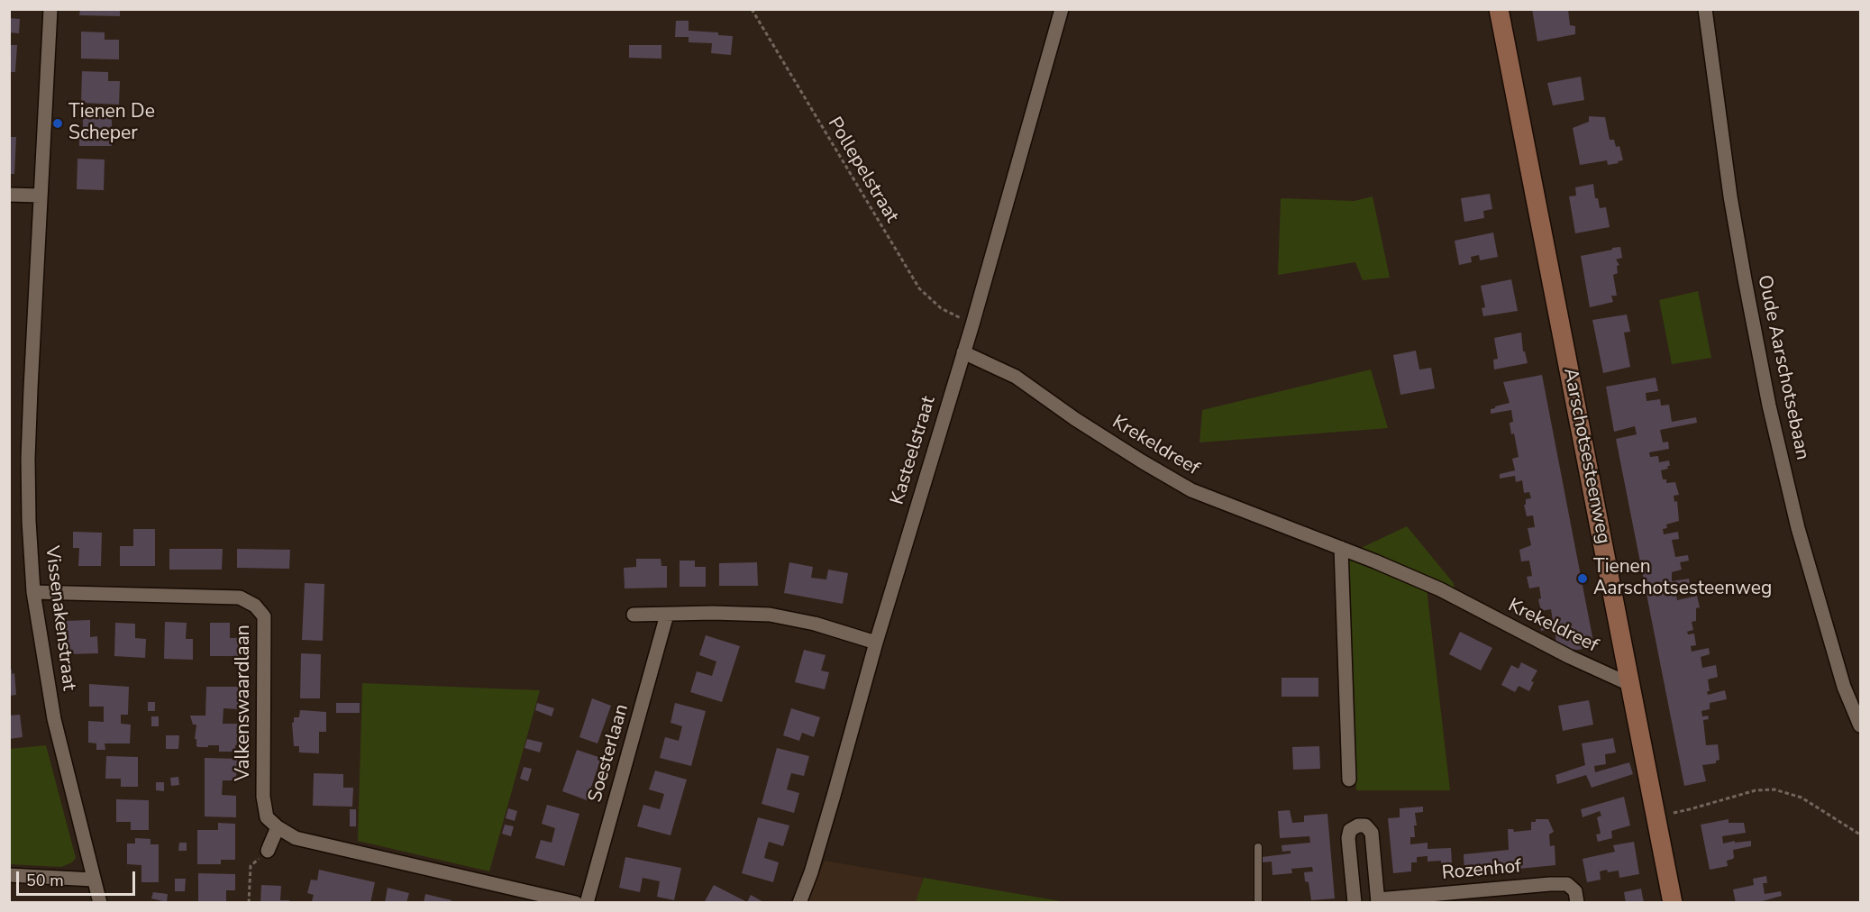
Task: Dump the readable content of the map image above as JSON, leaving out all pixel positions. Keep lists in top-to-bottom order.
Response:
{
  "streets": {
    "main road": ["Aarschotsesteenweg"],
    "street": [
      "Oude Aarschotsebaan",
      "Krekeldreef",
      "Kasteelstraat",
      "Vissenakenstraat",
      "Valkenswaardlaan",
      "Soesterlaan",
      "Rozenhof"
    ],
    "path": ["Pollepelstraat"]
  },
  "crossings": [
    ["Pollepelstraat", "Kasteelstraat"],
    ["Krekeldreef", "Kasteelstraat"],
    ["Krekeldreef", "Aarschotsesteenweg"],
    ["Vissenakenstraat", "Valkenswaardlaan"]
  ],
  "places": ["Tienen De Scheper", "Tienen Aarschotsesteenweg"],
  "scale_bar": "50 m"
}
